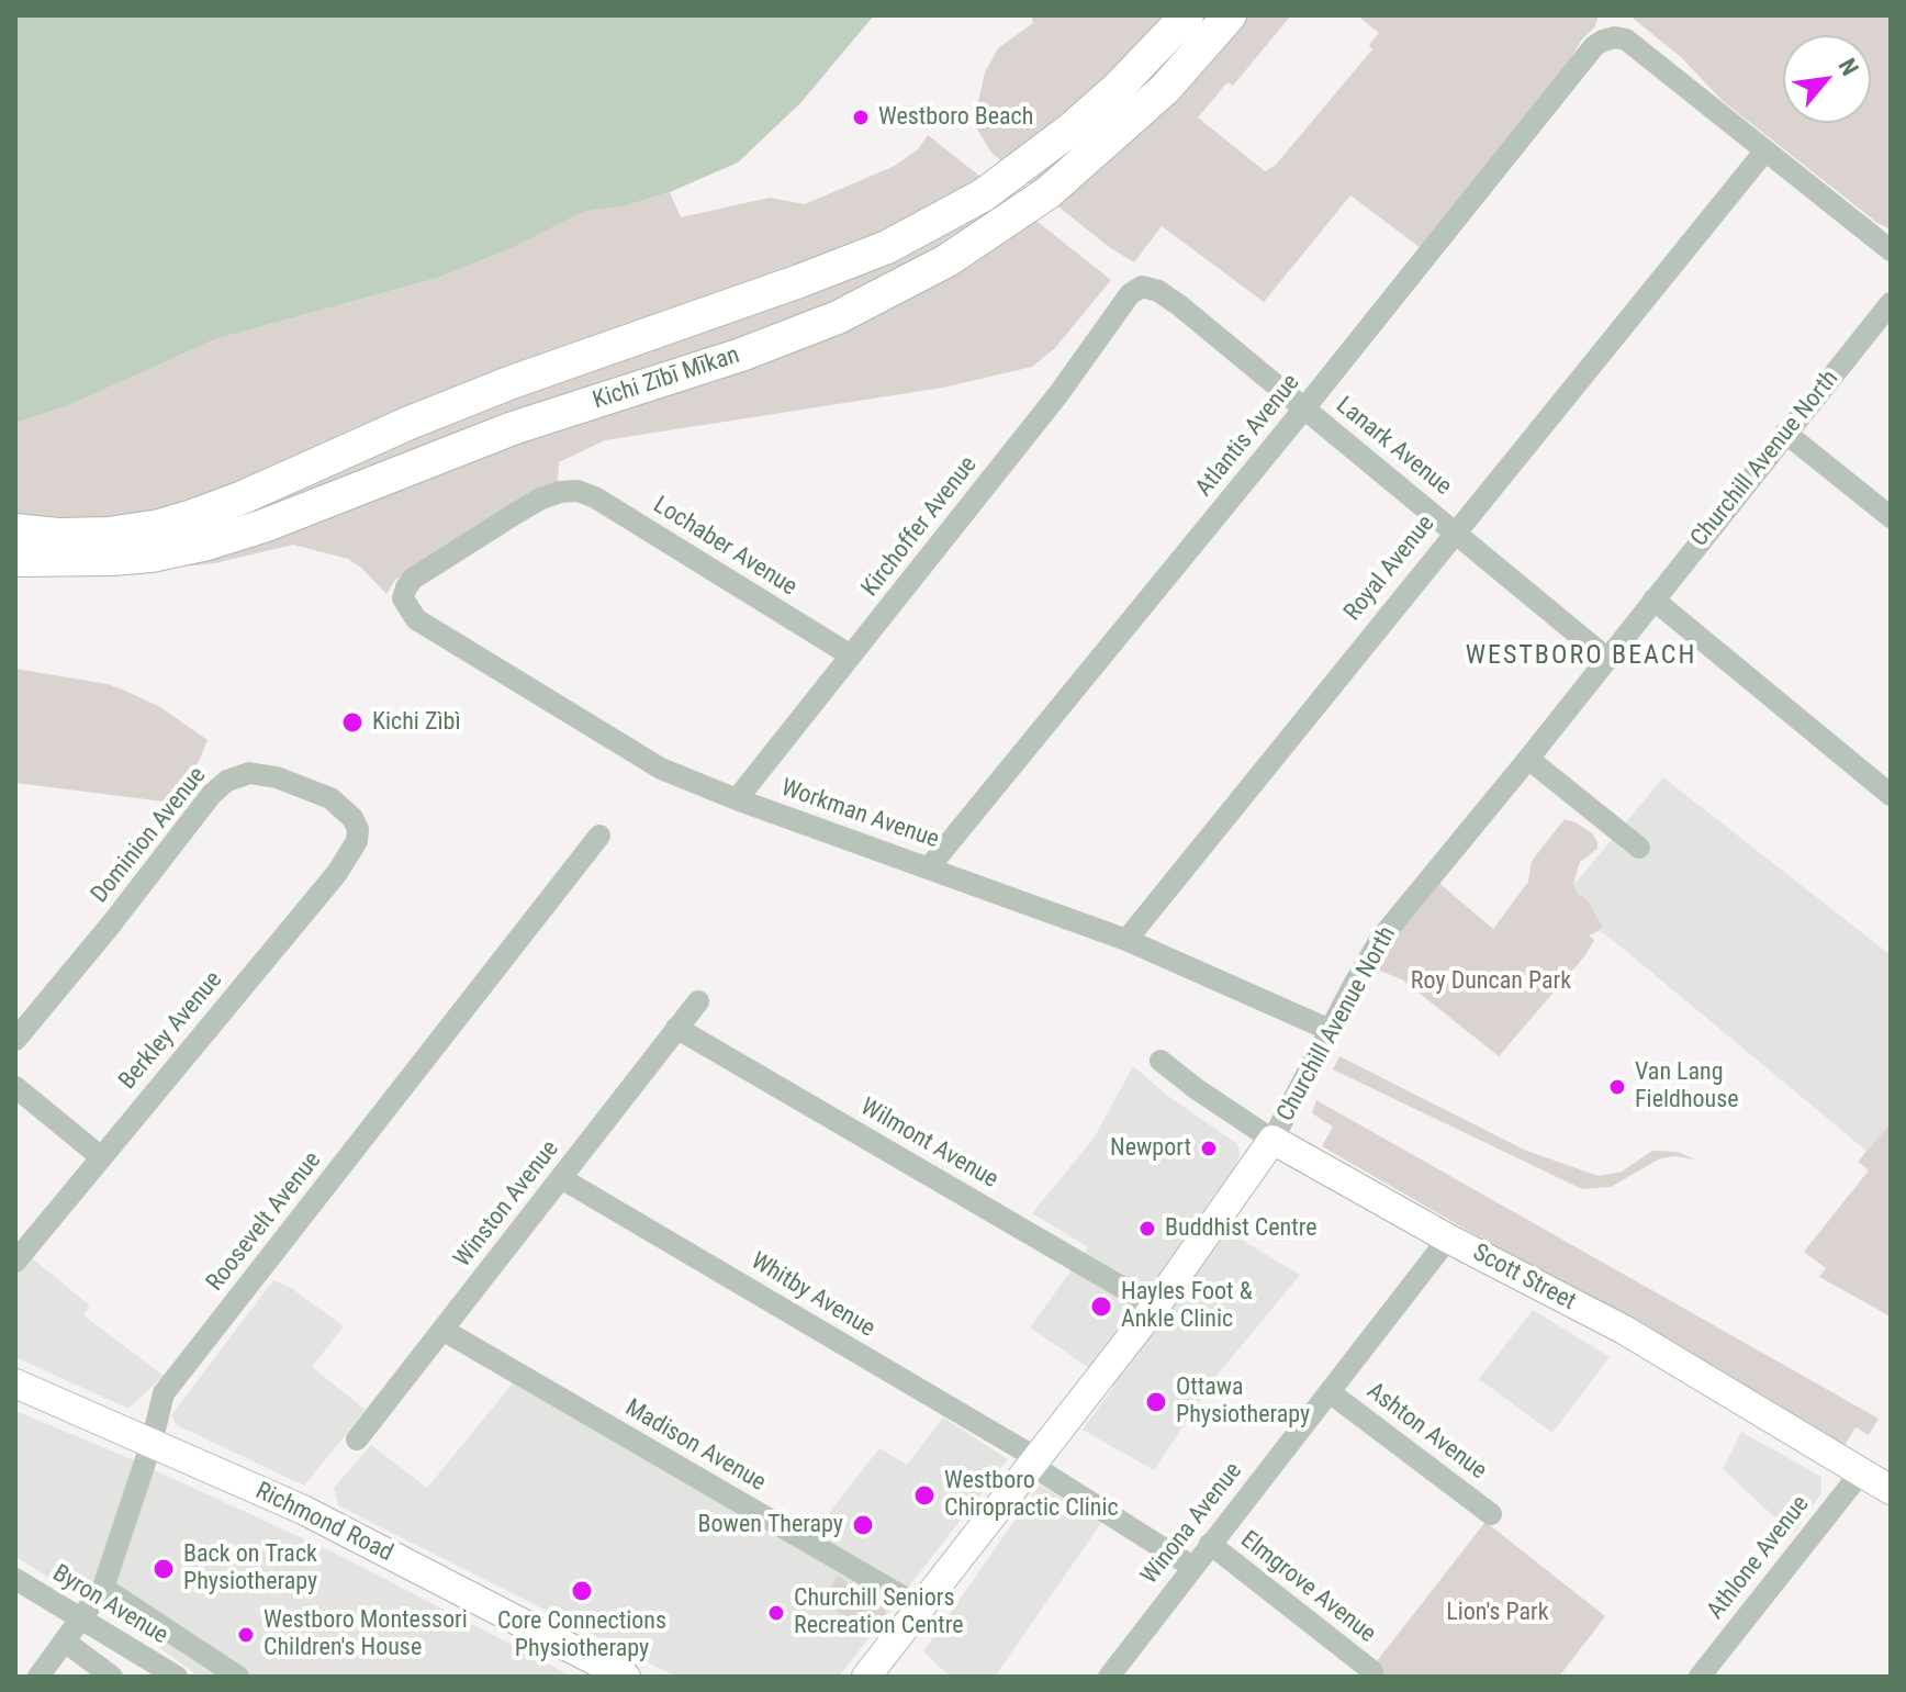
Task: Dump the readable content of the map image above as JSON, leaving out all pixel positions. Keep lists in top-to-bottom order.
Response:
{
  "streets": {
    "highway": ["Kichi Zībī Mīkan"],
    "main road": ["Churchill Avenue North", "Scott Street", "Richmond Road"],
    "street": [
      "Atlantis Avenue",
      "Lanark Avenue",
      "Kirchoffer Avenue",
      "Lochaber Avenue",
      "Royal Avenue",
      "Workman Avenue",
      "Dominion Avenue",
      "Berkley Avenue",
      "Wilmont Avenue",
      "Winston Avenue",
      "Roosevelt Avenue",
      "Whitby Avenue",
      "Ashton Avenue",
      "Madison Avenue",
      "Winona Avenue",
      "Athlone Avenue",
      "Elmgrove Avenue",
      "Byron Avenue"
    ]
  },
  "crossings": [
    ["Atlantis Avenue", "Lanark Avenue"],
    ["Atlantis Avenue", "Royal Avenue"],
    ["Atlantis Avenue", "Workman Avenue"],
    ["Lanark Avenue", "Churchill Avenue North"],
    ["Lanark Avenue", "Kirchoffer Avenue"],
    ["Lanark Avenue", "Royal Avenue"],
    ["Churchill Avenue North", "Workman Avenue"],
    ["Churchill Avenue North", "Wilmont Avenue"],
    ["Churchill Avenue North", "Scott Street"],
    ["Churchill Avenue North", "Whitby Avenue"],
    ["Churchill Avenue North", "Madison Avenue"],
    ["Kirchoffer Avenue", "Lochaber Avenue"],
    ["Kirchoffer Avenue", "Workman Avenue"],
    ["Lochaber Avenue", "Workman Avenue"],
    ["Royal Avenue", "Workman Avenue"],
    ["Dominion Avenue", "Berkley Avenue"],
    ["Wilmont Avenue", "Winston Avenue"],
    ["Winston Avenue", "Whitby Avenue"],
    ["Winston Avenue", "Madison Avenue"],
    ["Roosevelt Avenue", "Richmond Road"],
    ["Roosevelt Avenue", "Byron Avenue"],
    ["Scott Street", "Winona Avenue"],
    ["Scott Street", "Athlone Avenue"],
    ["Whitby Avenue", "Winona Avenue"],
    ["Ashton Avenue", "Winona Avenue"],
    ["Winona Avenue", "Elmgrove Avenue"]
  ],
  "districts": ["WESTBORO BEACH"],
  "parks": ["Roy Duncan Park", "Lion's Park"],
  "places": [
    "Westboro Beach",
    "Kichi Zìbì",
    "Van Lang Fieldhouse",
    "Newport",
    "Buddhist Centre",
    "Hayles Foot & Ankle Clinic",
    "Ottawa Physiotherapy",
    "Westboro Chiropractic Clinic",
    "Bowen Therapy",
    "Back on Track Physiotherapy",
    "Core Connections Physiotherapy",
    "Churchill Seniors Recreation Centre",
    "Westboro Montessori Children's House"
  ],
  "north": "top right"
}
